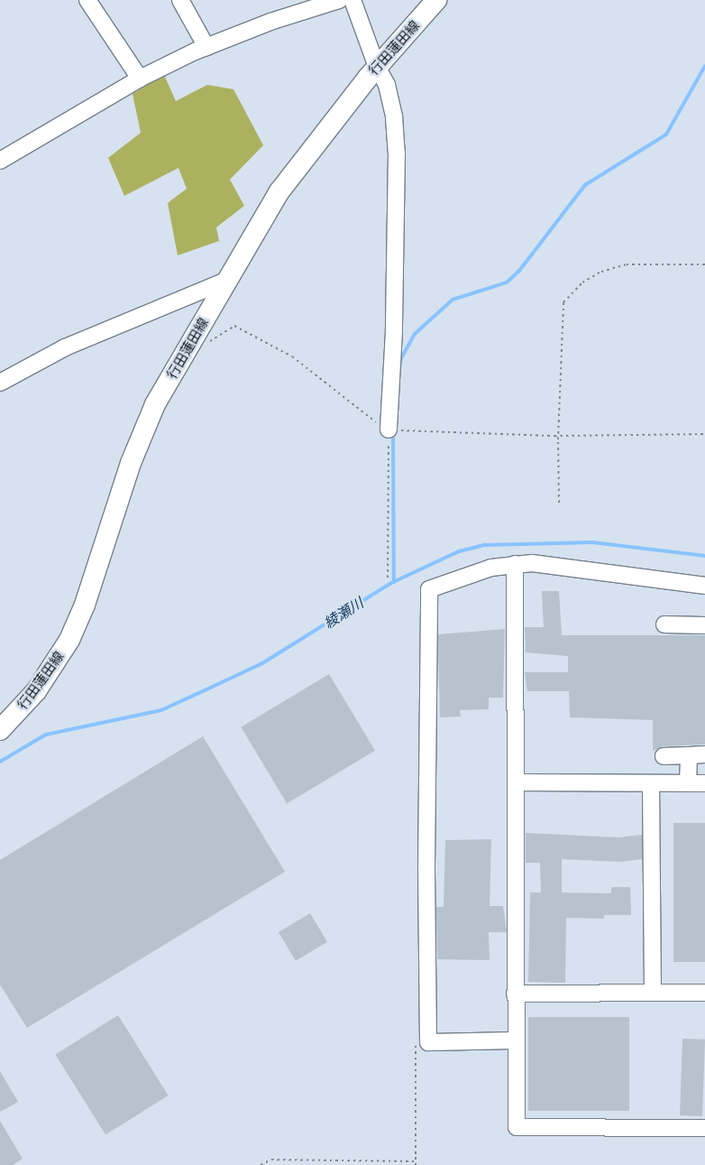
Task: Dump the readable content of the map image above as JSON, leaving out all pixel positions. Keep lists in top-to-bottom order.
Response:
{
  "streets": {
    "main road": ["行田蓮田線"]
  },
  "water": ["綾瀬川"]
}
